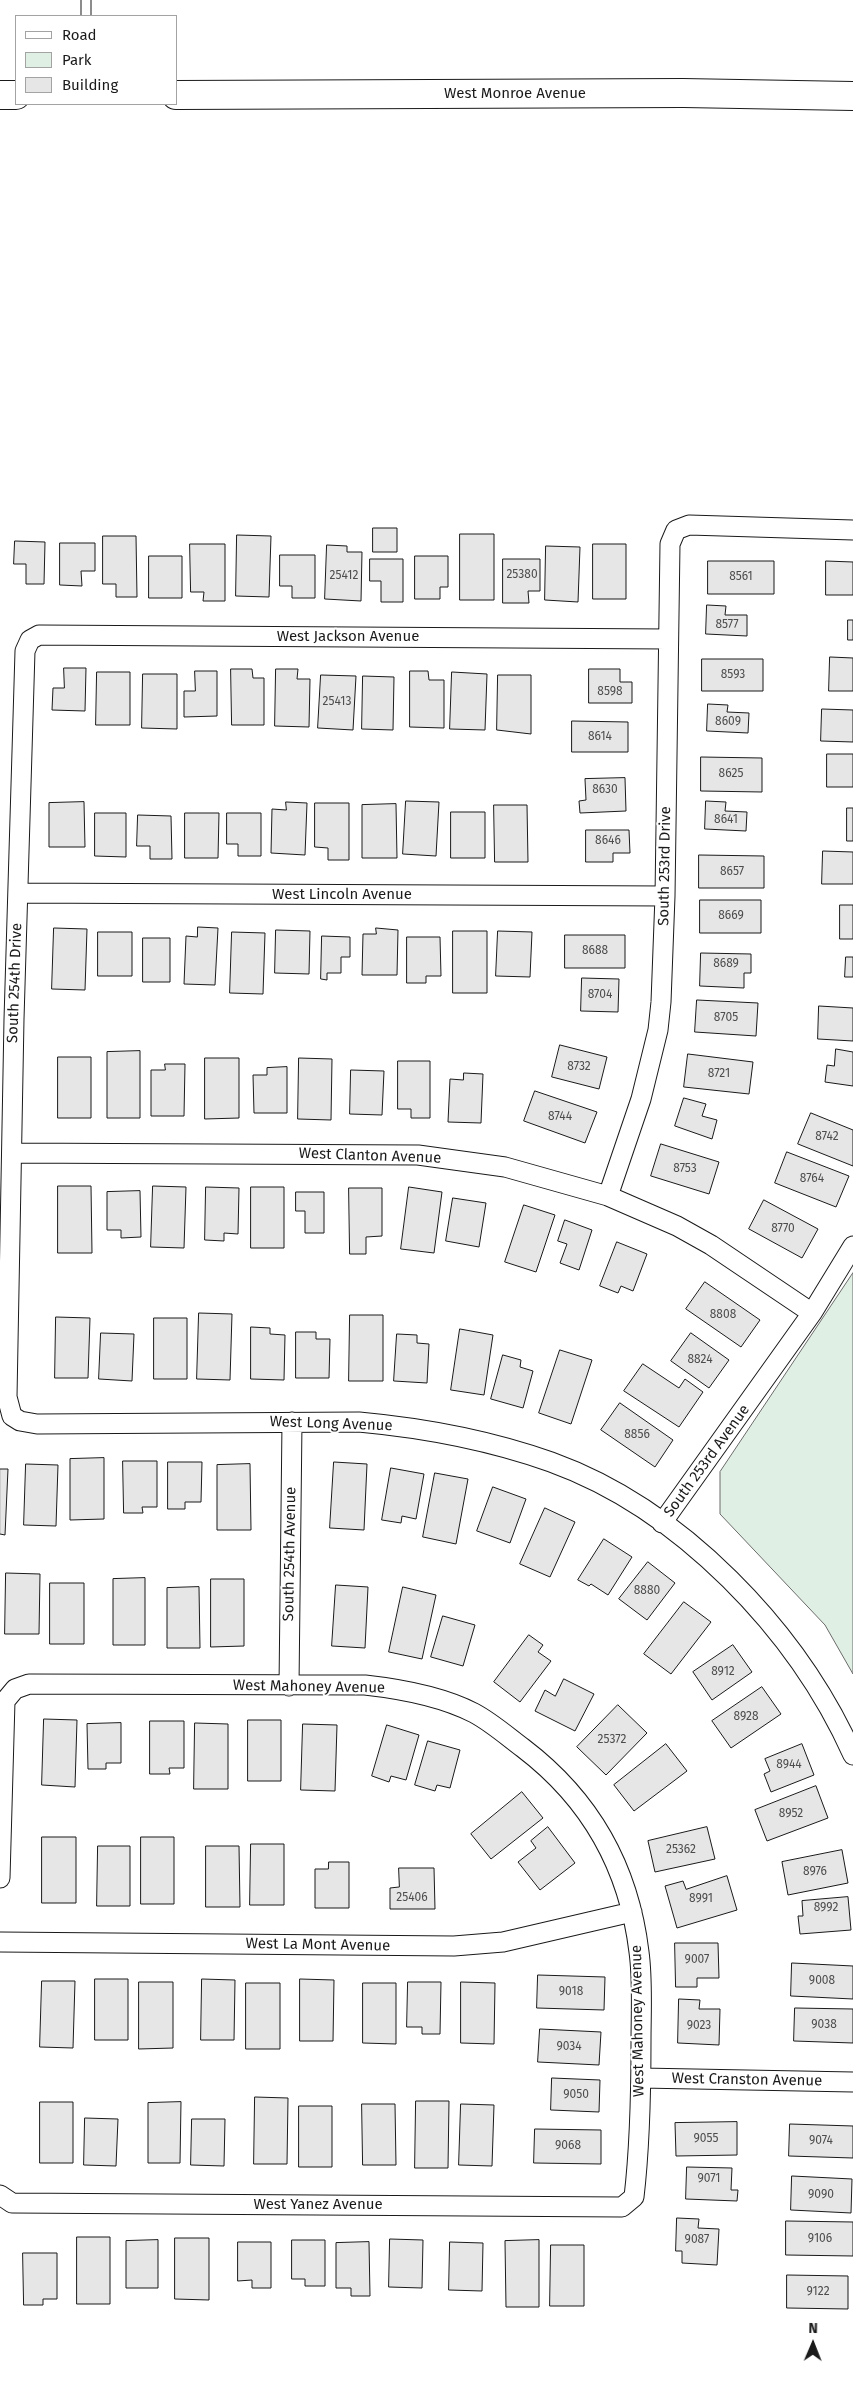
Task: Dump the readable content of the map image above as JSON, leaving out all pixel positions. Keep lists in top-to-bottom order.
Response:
{
  "streets": {
    "main road": ["West Monroe Avenue"],
    "street": [
      "West Jackson Avenue",
      "South 253rd Drive",
      "West Lincoln Avenue",
      "South 254th Drive",
      "West Clanton Avenue",
      "West Long Avenue",
      "South 253rd Avenue",
      "South 254th Avenue",
      "West Mahoney Avenue",
      "West La Mont Avenue",
      "West Cranston Avenue",
      "West Yanez Avenue"
    ]
  },
  "crossings": [
    ["West Jackson Avenue", "South 253rd Drive"],
    ["West Jackson Avenue", "South 254th Drive"],
    ["South 253rd Drive", "West Lincoln Avenue"],
    ["South 253rd Drive", "West Clanton Avenue"],
    ["West Lincoln Avenue", "South 254th Drive"],
    ["South 254th Drive", "West Clanton Avenue"],
    ["South 254th Drive", "West Long Avenue"],
    ["West Clanton Avenue", "South 253rd Avenue"],
    ["West Long Avenue", "South 253rd Avenue"],
    ["West Long Avenue", "South 254th Avenue"],
    ["South 254th Avenue", "West Mahoney Avenue"],
    ["West Mahoney Avenue", "West La Mont Avenue"],
    ["West Mahoney Avenue", "West Cranston Avenue"],
    ["West Mahoney Avenue", "West Yanez Avenue"]
  ],
  "house_numbers": [
    "25380",
    "25412",
    "8561",
    "8577",
    "8593",
    "8598",
    "25413",
    "8609",
    "8614",
    "8625",
    "8630",
    "8641",
    "8646",
    "8657",
    "8669",
    "8688",
    "8689",
    "8704",
    "8705",
    "8732",
    "8721",
    "8744",
    "8742",
    "8753",
    "8764",
    "8770",
    "8808",
    "8824",
    "8856",
    "8880",
    "8912",
    "8928",
    "25372",
    "8944",
    "8952",
    "25362",
    "8976",
    "25406",
    "8991",
    "8992",
    "9007",
    "9008",
    "9018",
    "9038",
    "9023",
    "9034",
    "9050",
    "9055",
    "9074",
    "9068",
    "9071",
    "9090",
    "9106",
    "9087",
    "9122"
  ],
  "legend": ["Road", "Park", "Building"],
  "north": "top"
}
